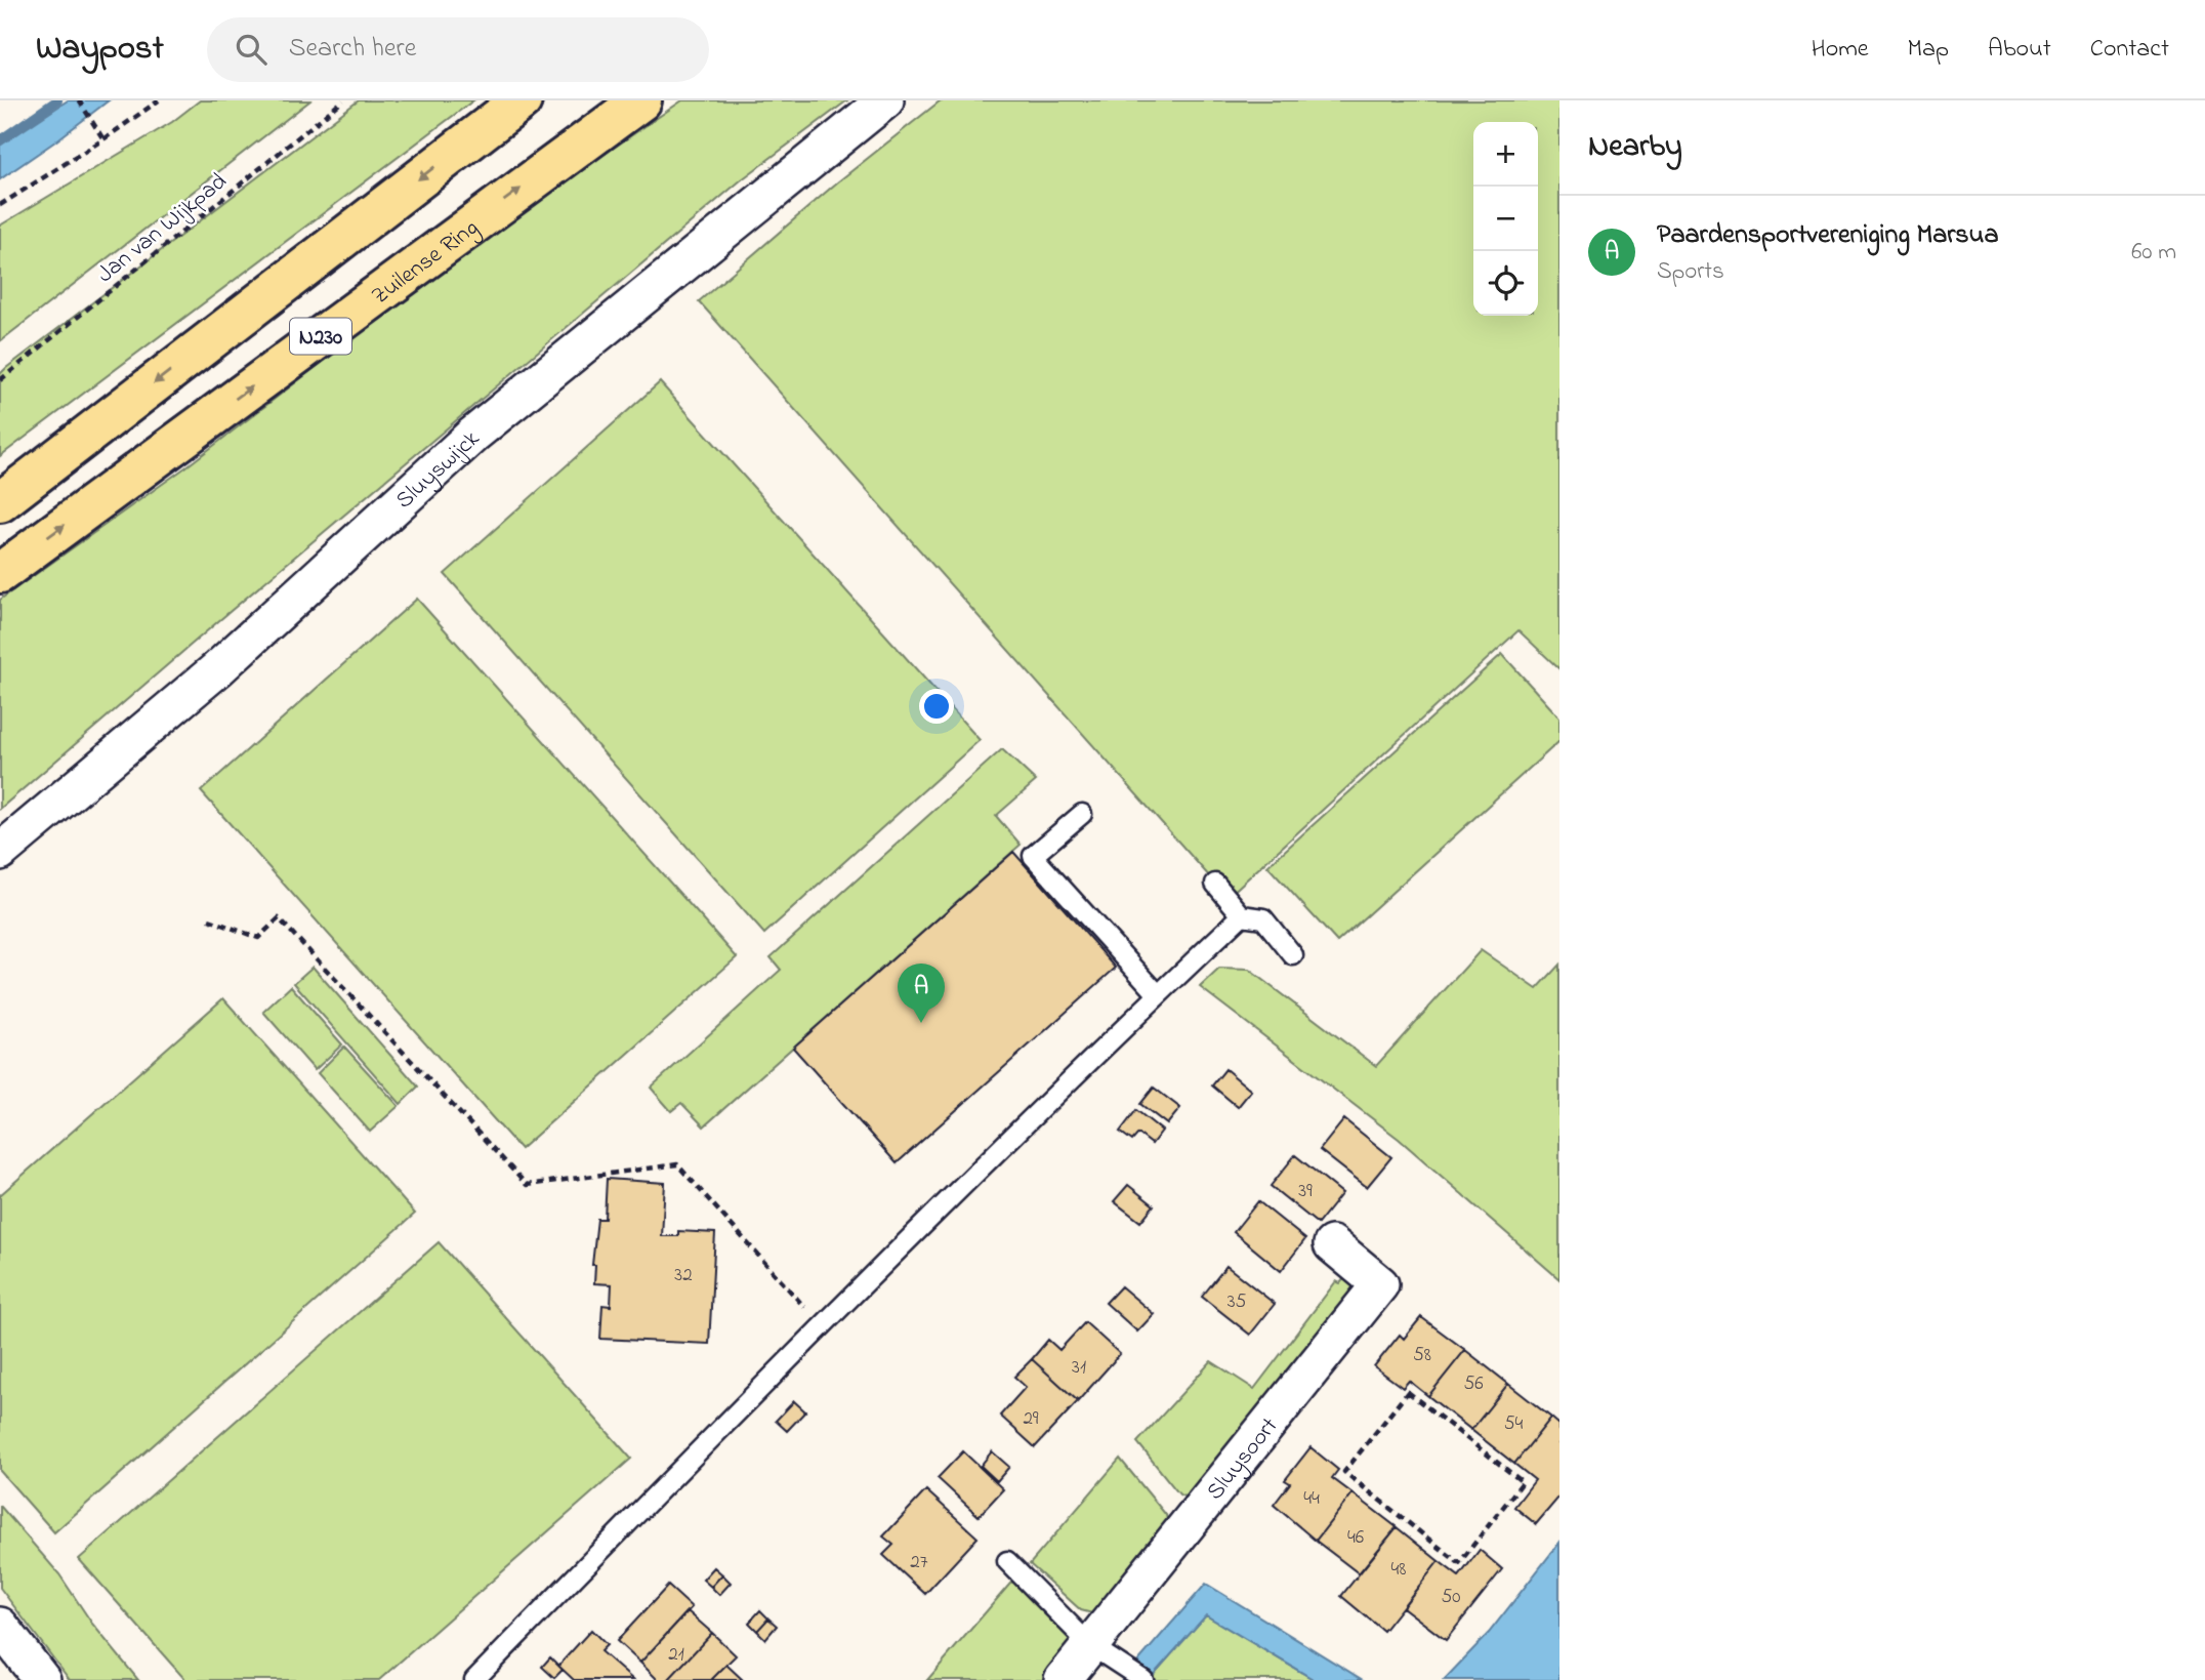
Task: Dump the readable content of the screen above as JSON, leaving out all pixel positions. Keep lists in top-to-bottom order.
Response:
{
  "streets": {
    "main road": ["Zuilense Ring", "N230"],
    "street": ["Sluyswijck", "Sluysoort"],
    "path": ["Jan van Wijkpad"]
  },
  "house_numbers": [
    "39",
    "32",
    "35",
    "58",
    "31",
    "56",
    "29",
    "54",
    "44",
    "46",
    "27",
    "48",
    "50",
    "21"
  ],
  "page": {
    "header": "Waypost",
    "search": "Search here",
    "nav": [
      "Home",
      "Map",
      "About",
      "Contact"
    ],
    "heading": "Nearby",
    "map_buttons": ["+", "−"],
    "list": [
      {
        "mark": "A",
        "name": "Paardensportvereniging Marsua",
        "note": "Sports",
        "value": "60 m"
      }
    ],
    "pins": "A"
  }
}
